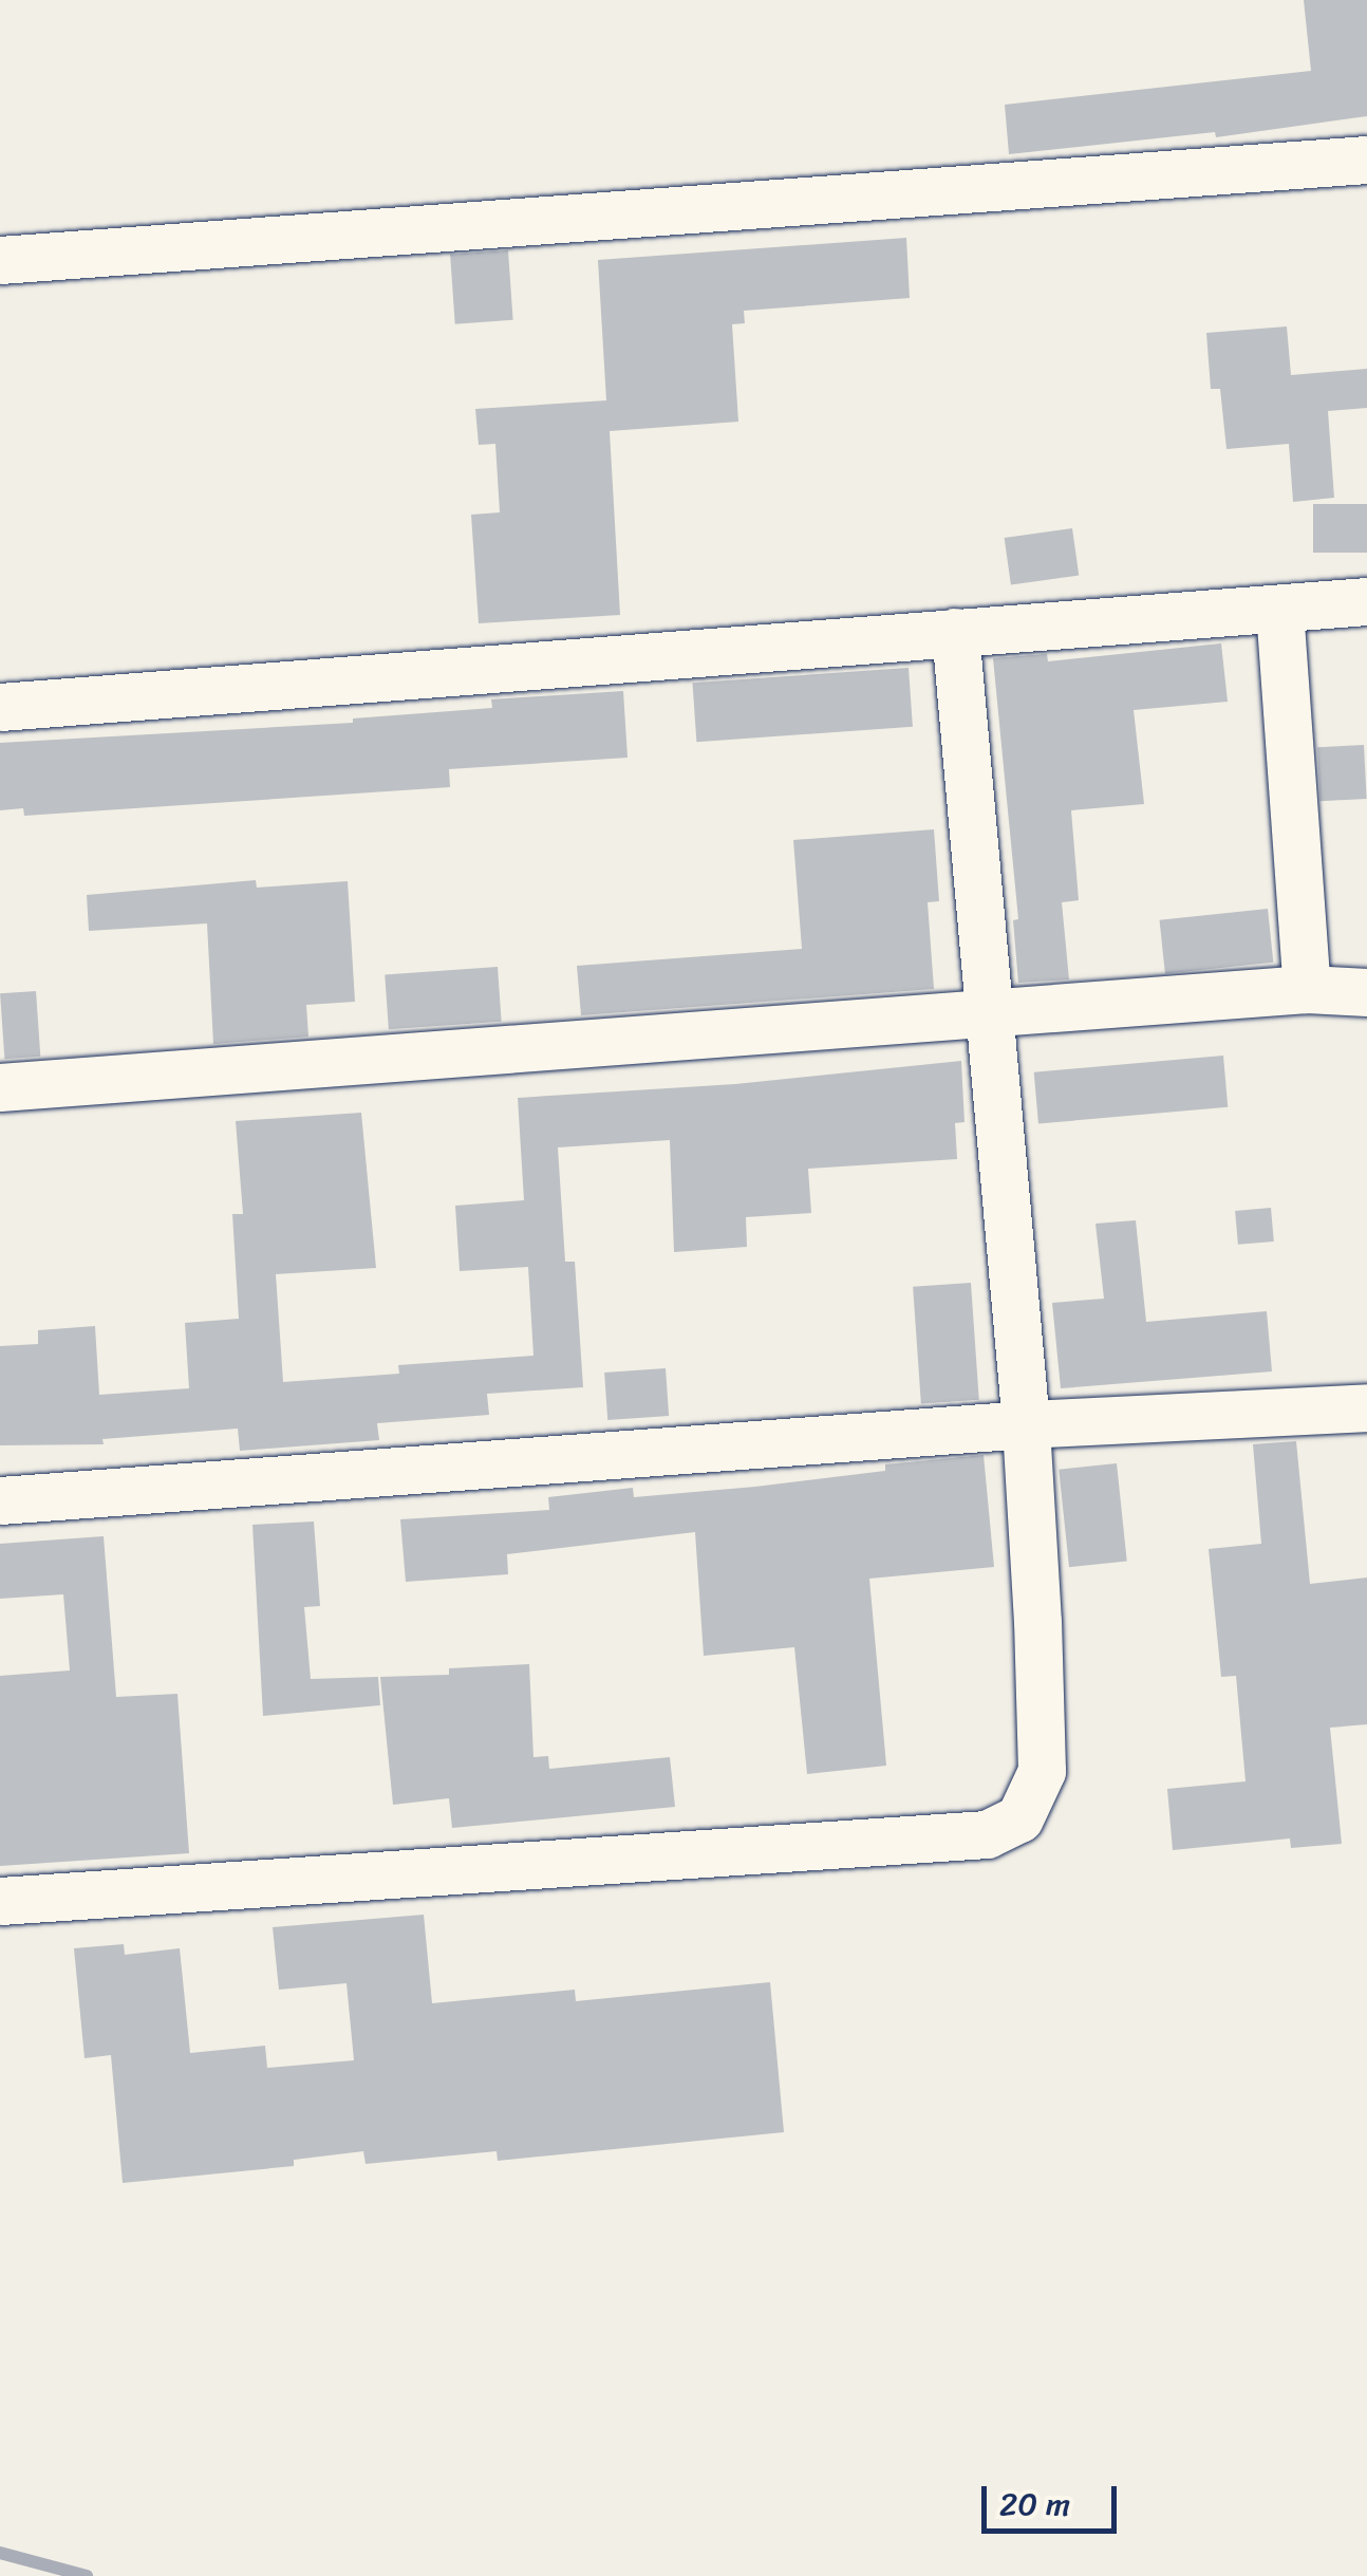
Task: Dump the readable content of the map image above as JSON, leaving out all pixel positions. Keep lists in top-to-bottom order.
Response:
{
  "scale_bar": "20 m"
}
